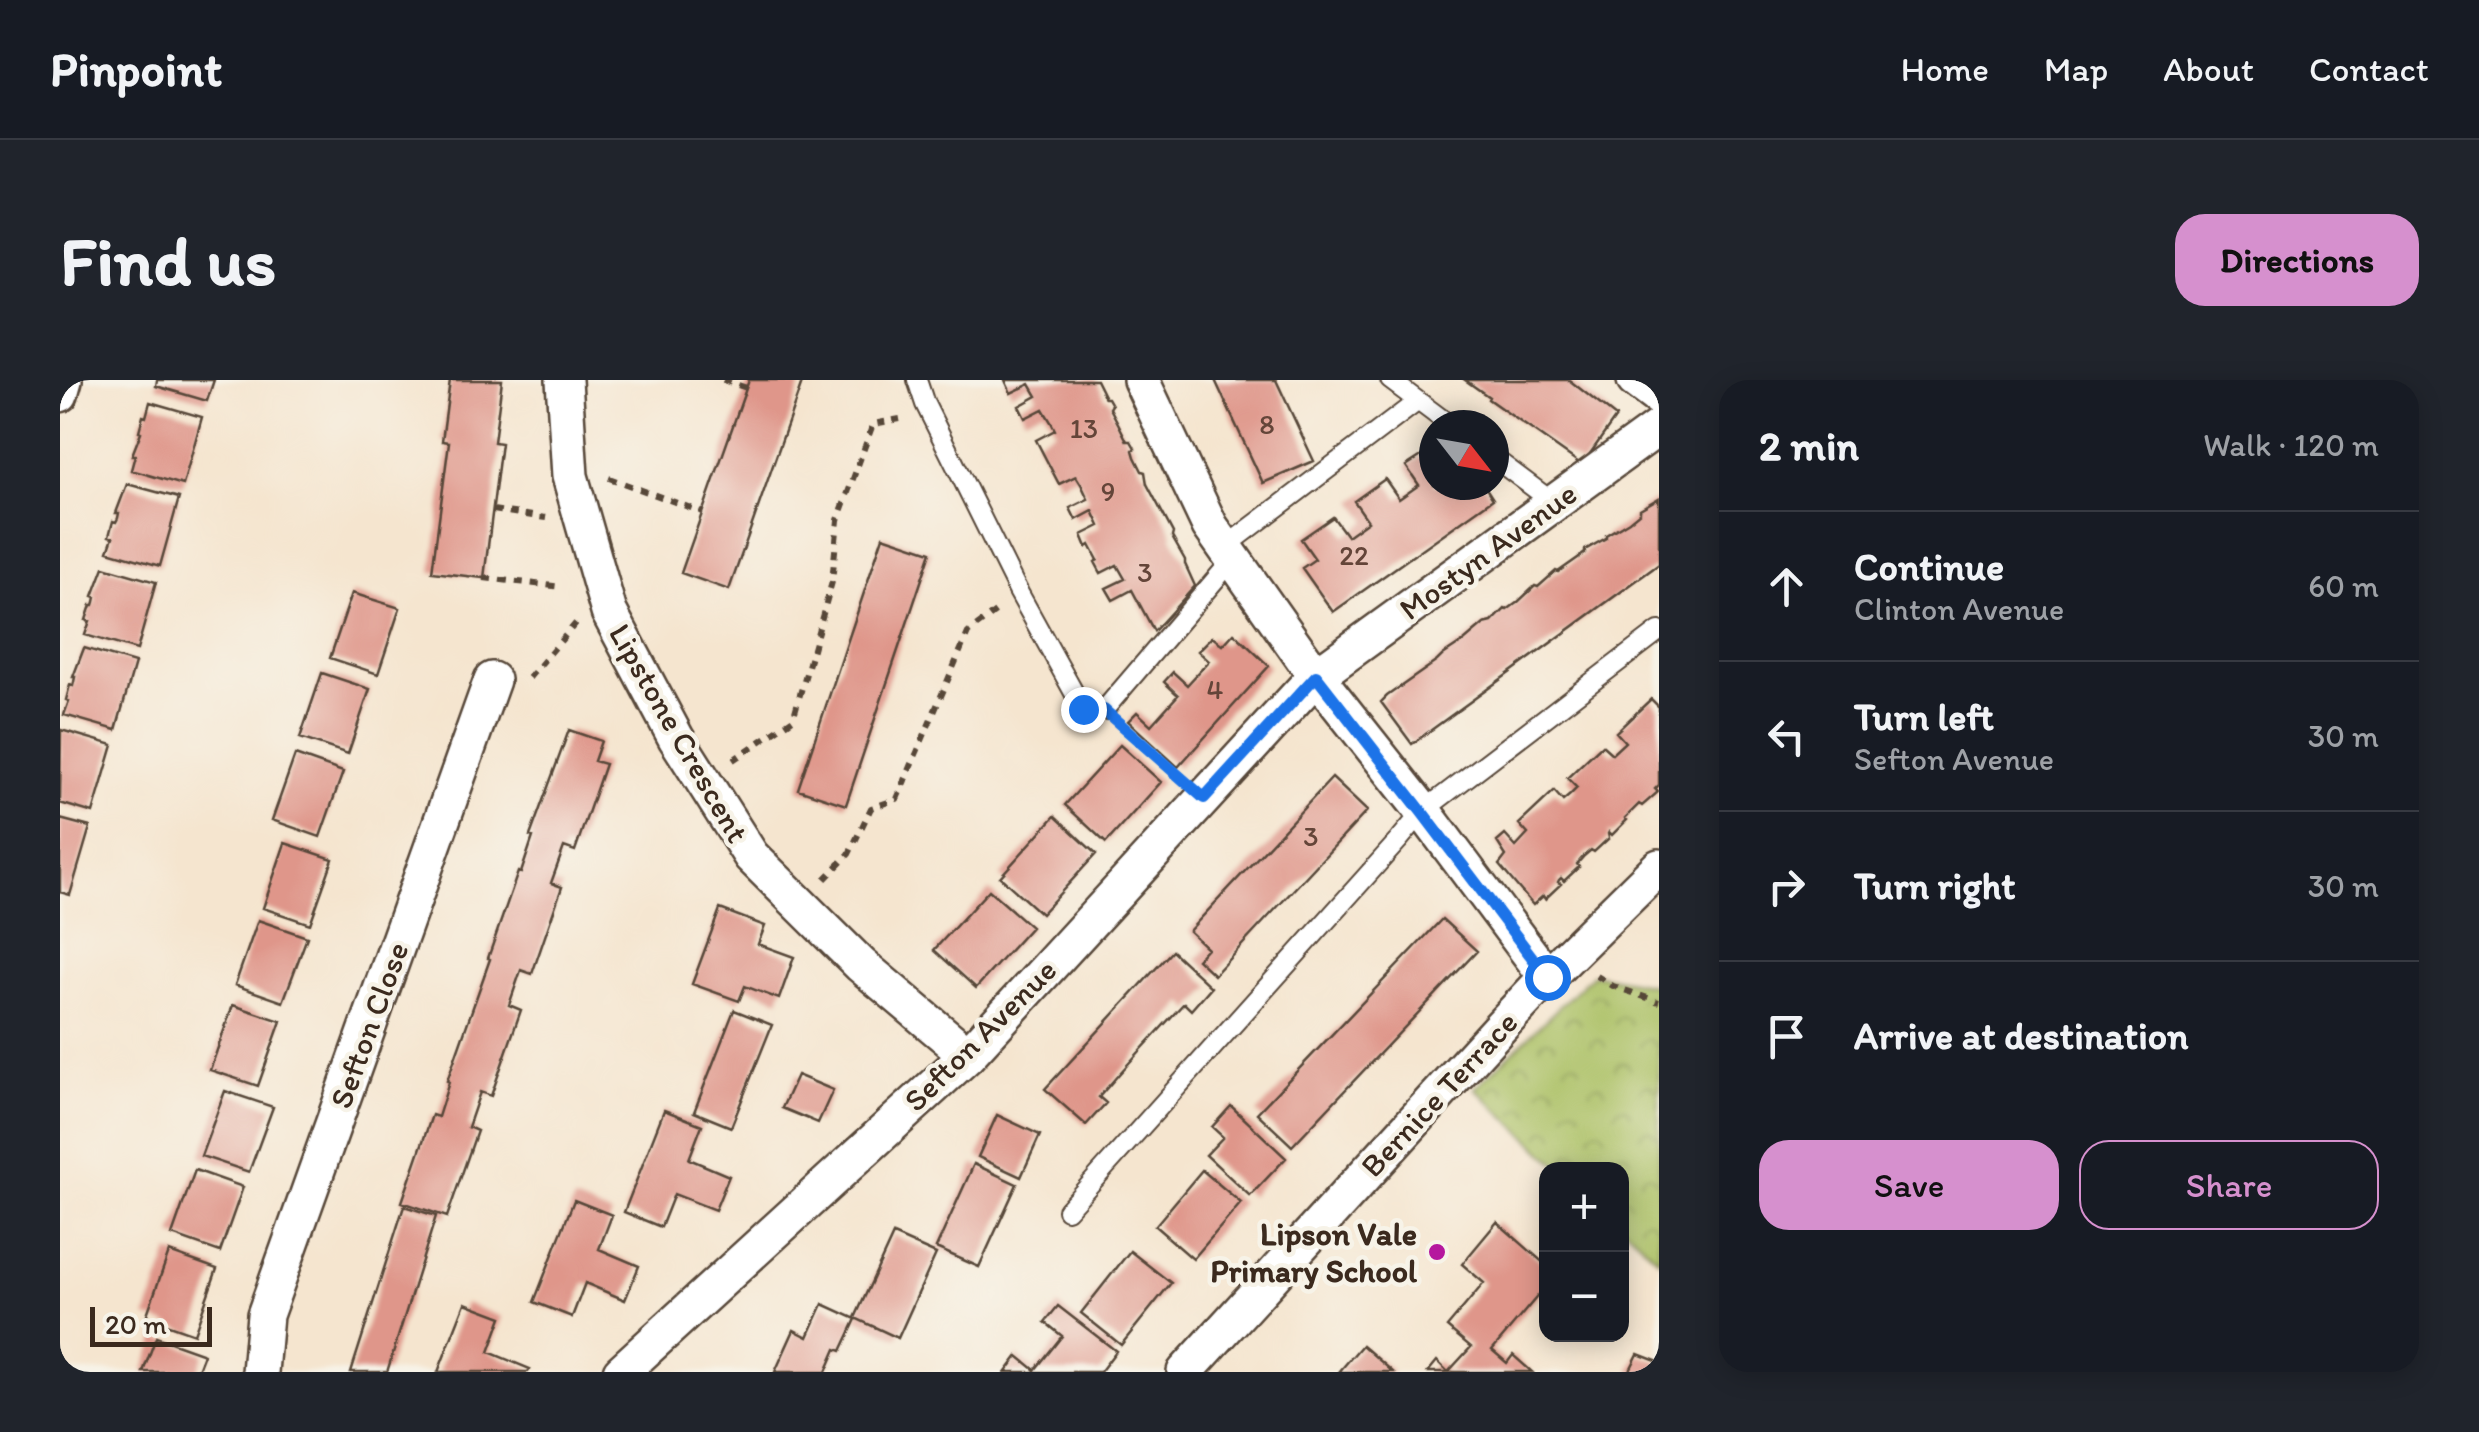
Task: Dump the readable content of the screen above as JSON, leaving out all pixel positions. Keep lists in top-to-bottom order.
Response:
{
  "streets": {
    "street": [
      "Mostyn Avenue",
      "Lipstone Crescent",
      "Sefton Close",
      "Sefton Avenue",
      "Bernice Terrace"
    ]
  },
  "crossings": [
    ["Mostyn Avenue", "Sefton Avenue"],
    ["Lipstone Crescent", "Sefton Avenue"]
  ],
  "places": ["Lipson Vale Primary School"],
  "house_numbers": [
    "8",
    "13",
    "9",
    "22",
    "3",
    "4",
    "3"
  ],
  "scale_bar": "20 m",
  "north": "bottom right",
  "page": {
    "header": "Pinpoint",
    "nav": [
      "Home",
      "Map",
      "About",
      "Contact"
    ],
    "buttons": [
      "Directions",
      ["Save", "Share"]
    ],
    "title": "Find us",
    "heading": ["2 min", "Walk · 120 m"],
    "list": [
      ["Continue", "Clinton Avenue", "60 m"],
      ["Turn left", "Sefton Avenue", "30 m"],
      ["Turn right", "30 m"],
      "Arrive at destination"
    ],
    "map_buttons": ["+", "−"],
    "scale": "20 m"
  }
}
